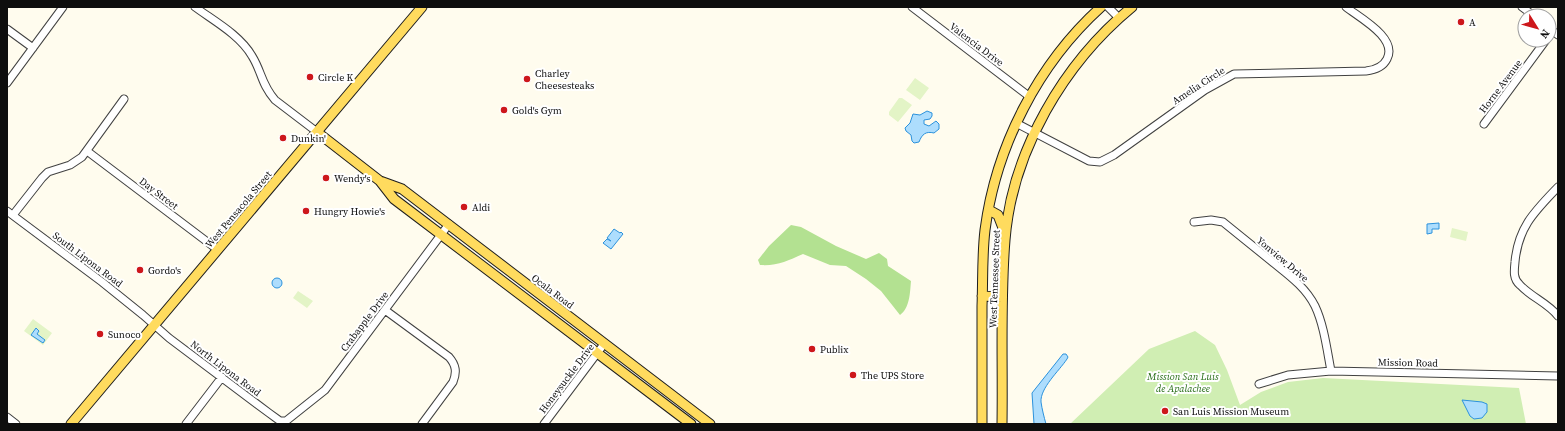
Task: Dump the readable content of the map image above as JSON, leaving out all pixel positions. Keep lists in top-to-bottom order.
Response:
{
  "streets": {
    "main road": ["West Pensacola Street", "West Tennessee Street", "Ocala Road"],
    "street": [
      "Valencia Drive",
      "Amelia Circle",
      "Horne Avenue",
      "Day Street",
      "South Lipona Road",
      "Yonview Drive",
      "Crabapple Drive",
      "Mission Road",
      "North Lipona Road",
      "Honeysuckle Drive"
    ]
  },
  "crossings": [
    ["Valencia Drive", "West Tennessee Street"],
    ["Amelia Circle", "West Tennessee Street"],
    ["Day Street", "West Pensacola Street"],
    ["West Pensacola Street", "South Lipona Road"],
    ["West Pensacola Street", "Ocala Road"],
    ["West Pensacola Street", "North Lipona Road"],
    ["South Lipona Road", "North Lipona Road"],
    ["Yonview Drive", "Mission Road"],
    ["Ocala Road", "Crabapple Drive"],
    ["Ocala Road", "Honeysuckle Drive"],
    ["Crabapple Drive", "North Lipona Road"]
  ],
  "parks": ["Mission San Luis de Apalachee"],
  "places": [
    "A",
    "Circle K",
    "Charley Cheesesteaks",
    "Gold's Gym",
    "Dunkin'",
    "Wendy's",
    "Aldi",
    "Hungry Howie's",
    "Gordo's",
    "Sunoco",
    "Publix",
    "The UPS Store",
    "San Luis Mission Museum"
  ],
  "north": "bottom right"
}
